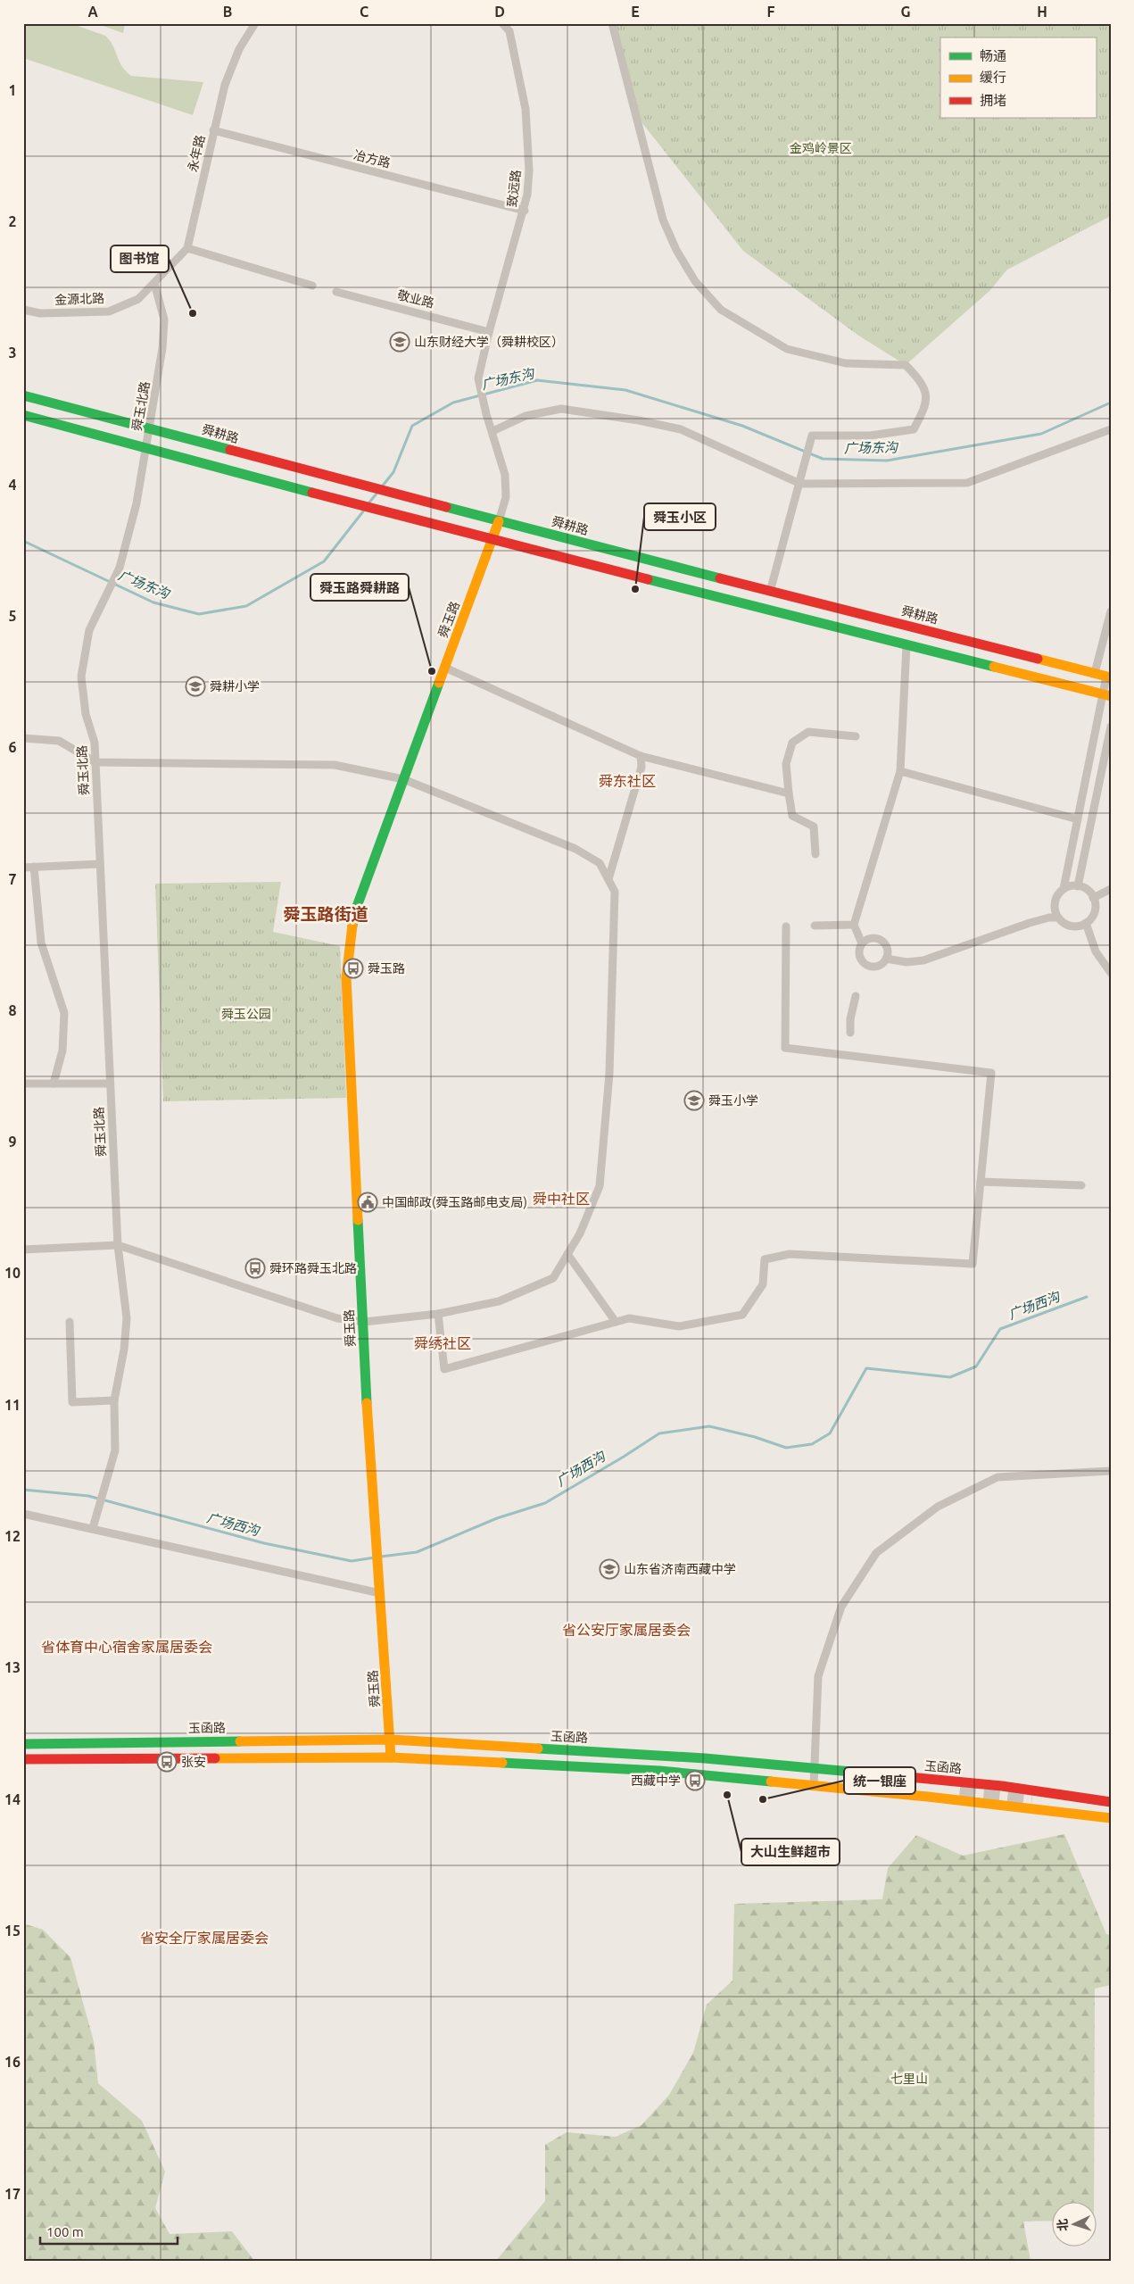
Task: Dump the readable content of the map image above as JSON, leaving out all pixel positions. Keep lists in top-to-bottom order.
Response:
{
  "streets": {
    "main road": ["舜耕路", "舜玉路", "玉函路"],
    "street": [
      "永年路",
      "冶方路",
      "致远路",
      "金源北路",
      "敬业路",
      "舜玉北路"
    ]
  },
  "crossings": [
    ["永年路", "冶方路"],
    ["冶方路", "致远路"],
    ["致远路", "敬业路"],
    ["致远路", "舜耕路"],
    ["致远路", "舜玉路"],
    ["金源北路", "舜玉北路"],
    ["舜玉北路", "舜耕路"],
    ["舜耕路", "舜玉路"],
    ["舜玉路", "玉函路"]
  ],
  "districts": [
    "舜东社区",
    "舜玉路街道",
    "舜中社区",
    "舜绣社区",
    "省公安厅家属居委会",
    "省体育中心宿舍家属居委会",
    "省安全厅家属居委会"
  ],
  "water": ["广场东沟", "广场西沟"],
  "parks": ["金鸡岭景区", "舜玉公园", "七里山"],
  "places": {
    "other": [
      "图书馆",
      "舜玉小区",
      "舜玉路舜耕路",
      "大山生鲜超市",
      "统一银座"
    ],
    "school or university": [
      "山东财经大学（舜耕校区）",
      "舜耕小学",
      "舜玉小学",
      "山东省济南西藏中学"
    ],
    "bus stop": [
      "舜玉路",
      "舜环路舜玉北路",
      "张安",
      "西藏中学"
    ],
    "public building": ["中国邮政(舜玉路邮电支局)"]
  },
  "legend": ["畅通", "缓行", "拥堵"],
  "scale_bar": "100 m",
  "north": "left",
  "grid": {
    "columns": [
      "A",
      "B",
      "C",
      "D",
      "E",
      "F",
      "G",
      "H"
    ],
    "rows": [
      "1",
      "2",
      "3",
      "4",
      "5",
      "6",
      "7",
      "8",
      "9",
      "10",
      "11",
      "12",
      "13",
      "14",
      "15",
      "16",
      "17"
    ]
  }
}
